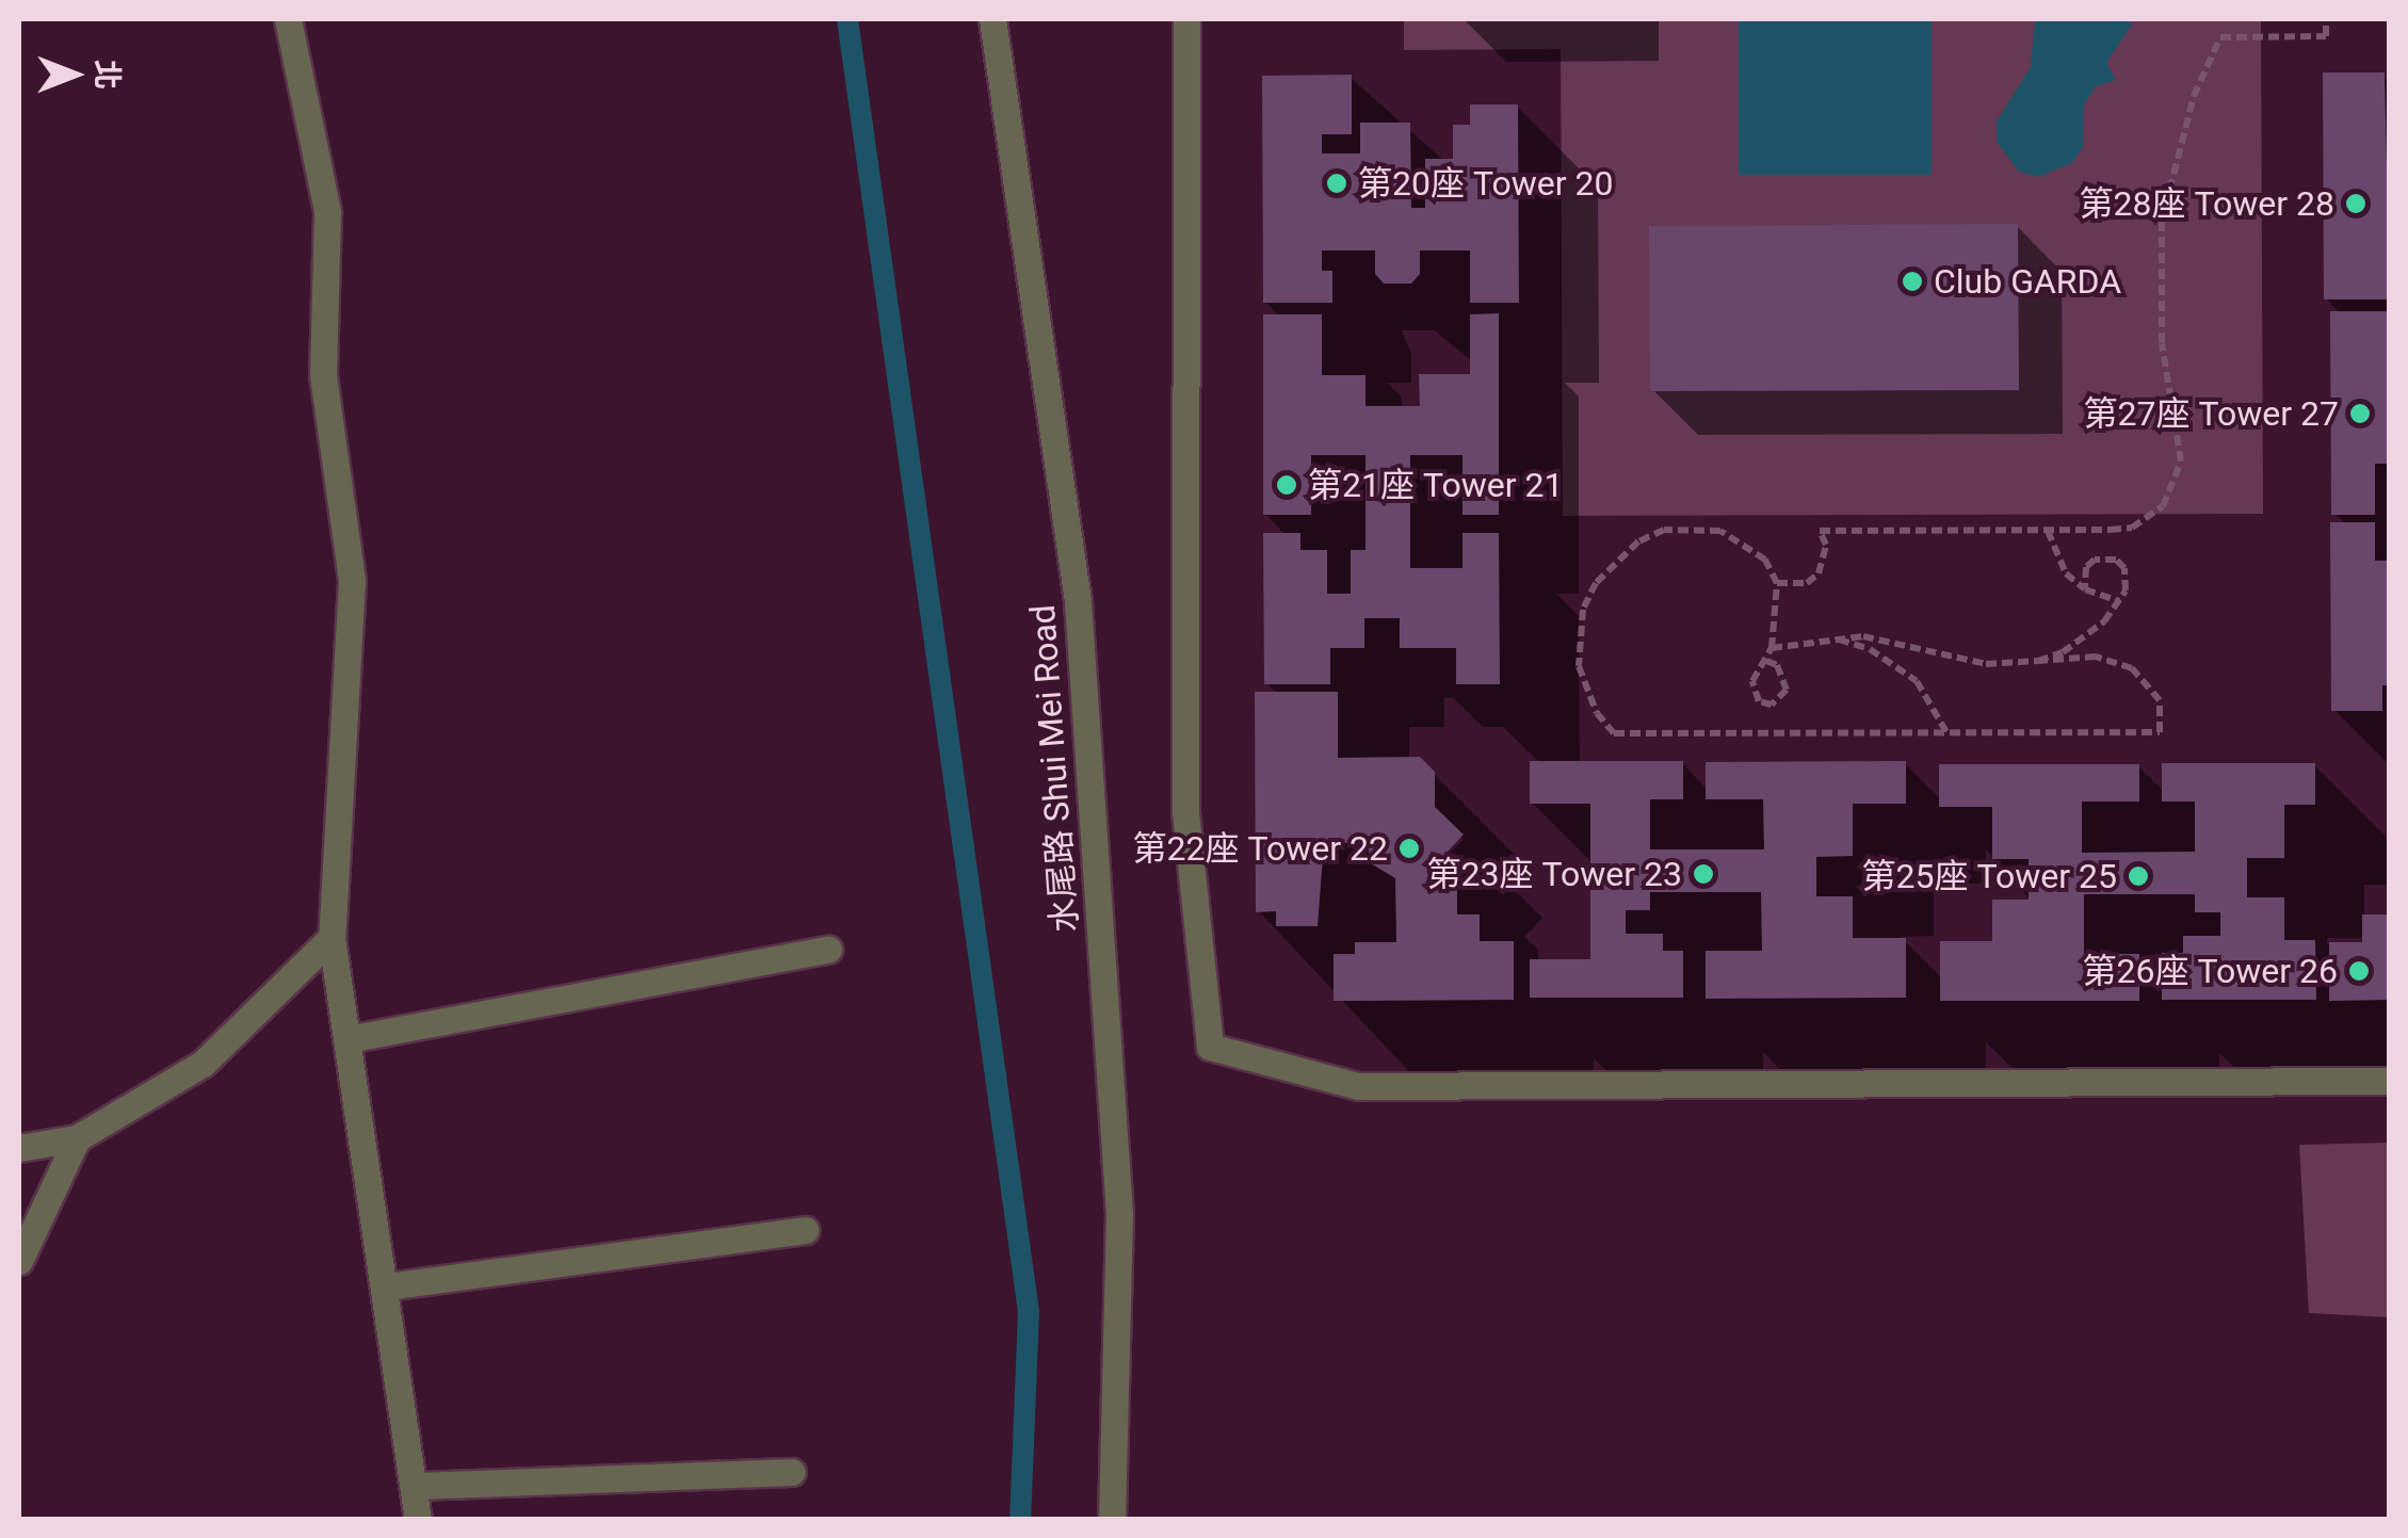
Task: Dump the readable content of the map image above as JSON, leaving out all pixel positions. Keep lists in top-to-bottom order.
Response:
{
  "streets": {
    "street": ["水尾路 Shui Mei Road"]
  },
  "places": [
    "第20座 Tower 20",
    "第28座 Tower 28",
    "Club GARDA",
    "第27座 Tower 27",
    "第21座 Tower 21",
    "第22座 Tower 22",
    "第23座 Tower 23",
    "第25座 Tower 25",
    "第26座 Tower 26"
  ],
  "north": "right"
}
